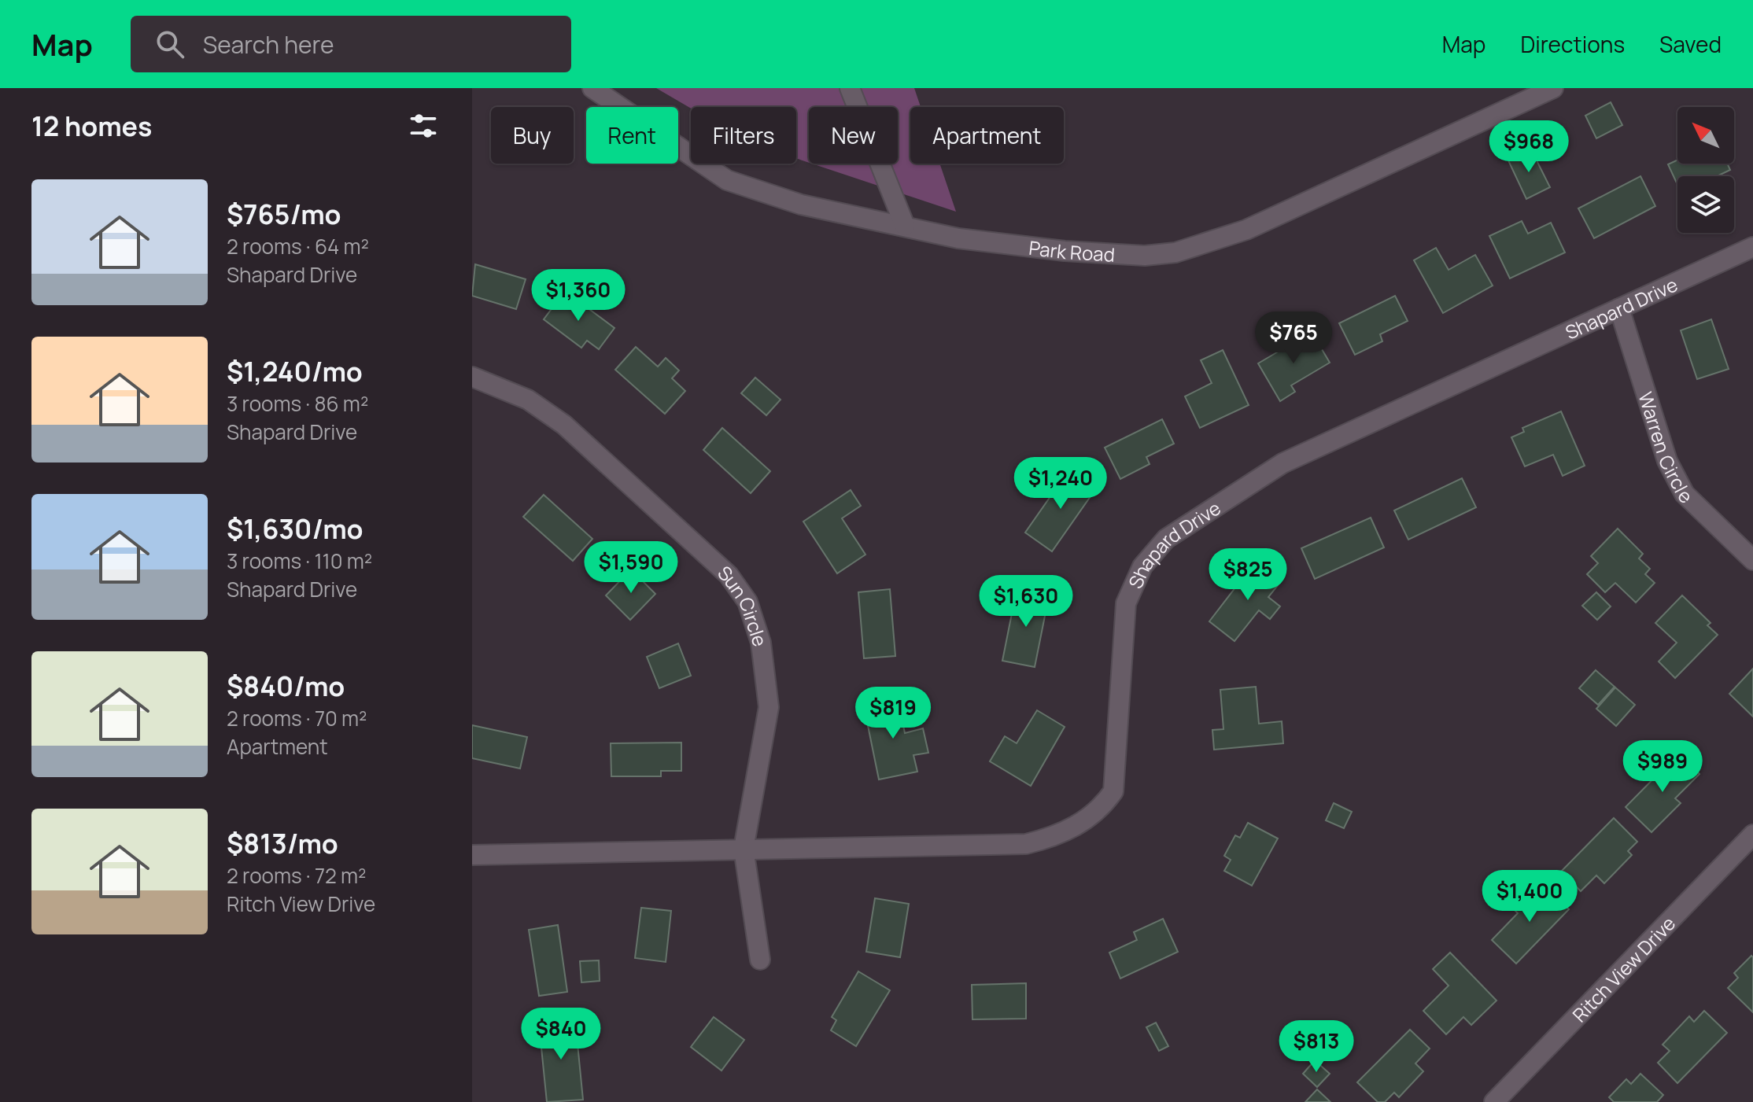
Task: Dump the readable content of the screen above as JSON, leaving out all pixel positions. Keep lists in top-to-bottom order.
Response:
{
  "streets": {
    "street": [
      "Park Road",
      "Shapard Drive",
      "Warren Circle",
      "Sun Circle",
      "Ritch View Drive"
    ]
  },
  "crossings": [
    ["Shapard Drive", "Warren Circle"],
    ["Shapard Drive", "Sun Circle"]
  ],
  "north": "top left",
  "page": {
    "header": "Map",
    "search": "Search here",
    "nav": ["Map", "Directions", "Saved"],
    "heading": "12 homes",
    "chip": [
      "Buy",
      "Rent",
      "Filters",
      "New",
      "Apartment"
    ],
    "price": [
      "$968",
      "$1,360",
      "$765",
      "$1,240",
      "$1,590",
      "$825",
      "$1,630",
      "$819",
      "$989",
      "$1,400",
      "$840",
      "$813"
    ],
    "list": [
      {
        "name": "$765/mo",
        "note": "2 rooms · 64 m² · Shapard Drive"
      },
      {
        "name": "$1,240/mo",
        "note": "3 rooms · 86 m² · Shapard Drive"
      },
      {
        "name": "$1,630/mo",
        "note": "3 rooms · 110 m² · Shapard Drive"
      },
      {
        "name": "$840/mo",
        "note": "2 rooms · 70 m² · Apartment"
      },
      {
        "name": "$813/mo",
        "note": "2 rooms · 72 m² · Ritch View Drive"
      }
    ]
  }
}
